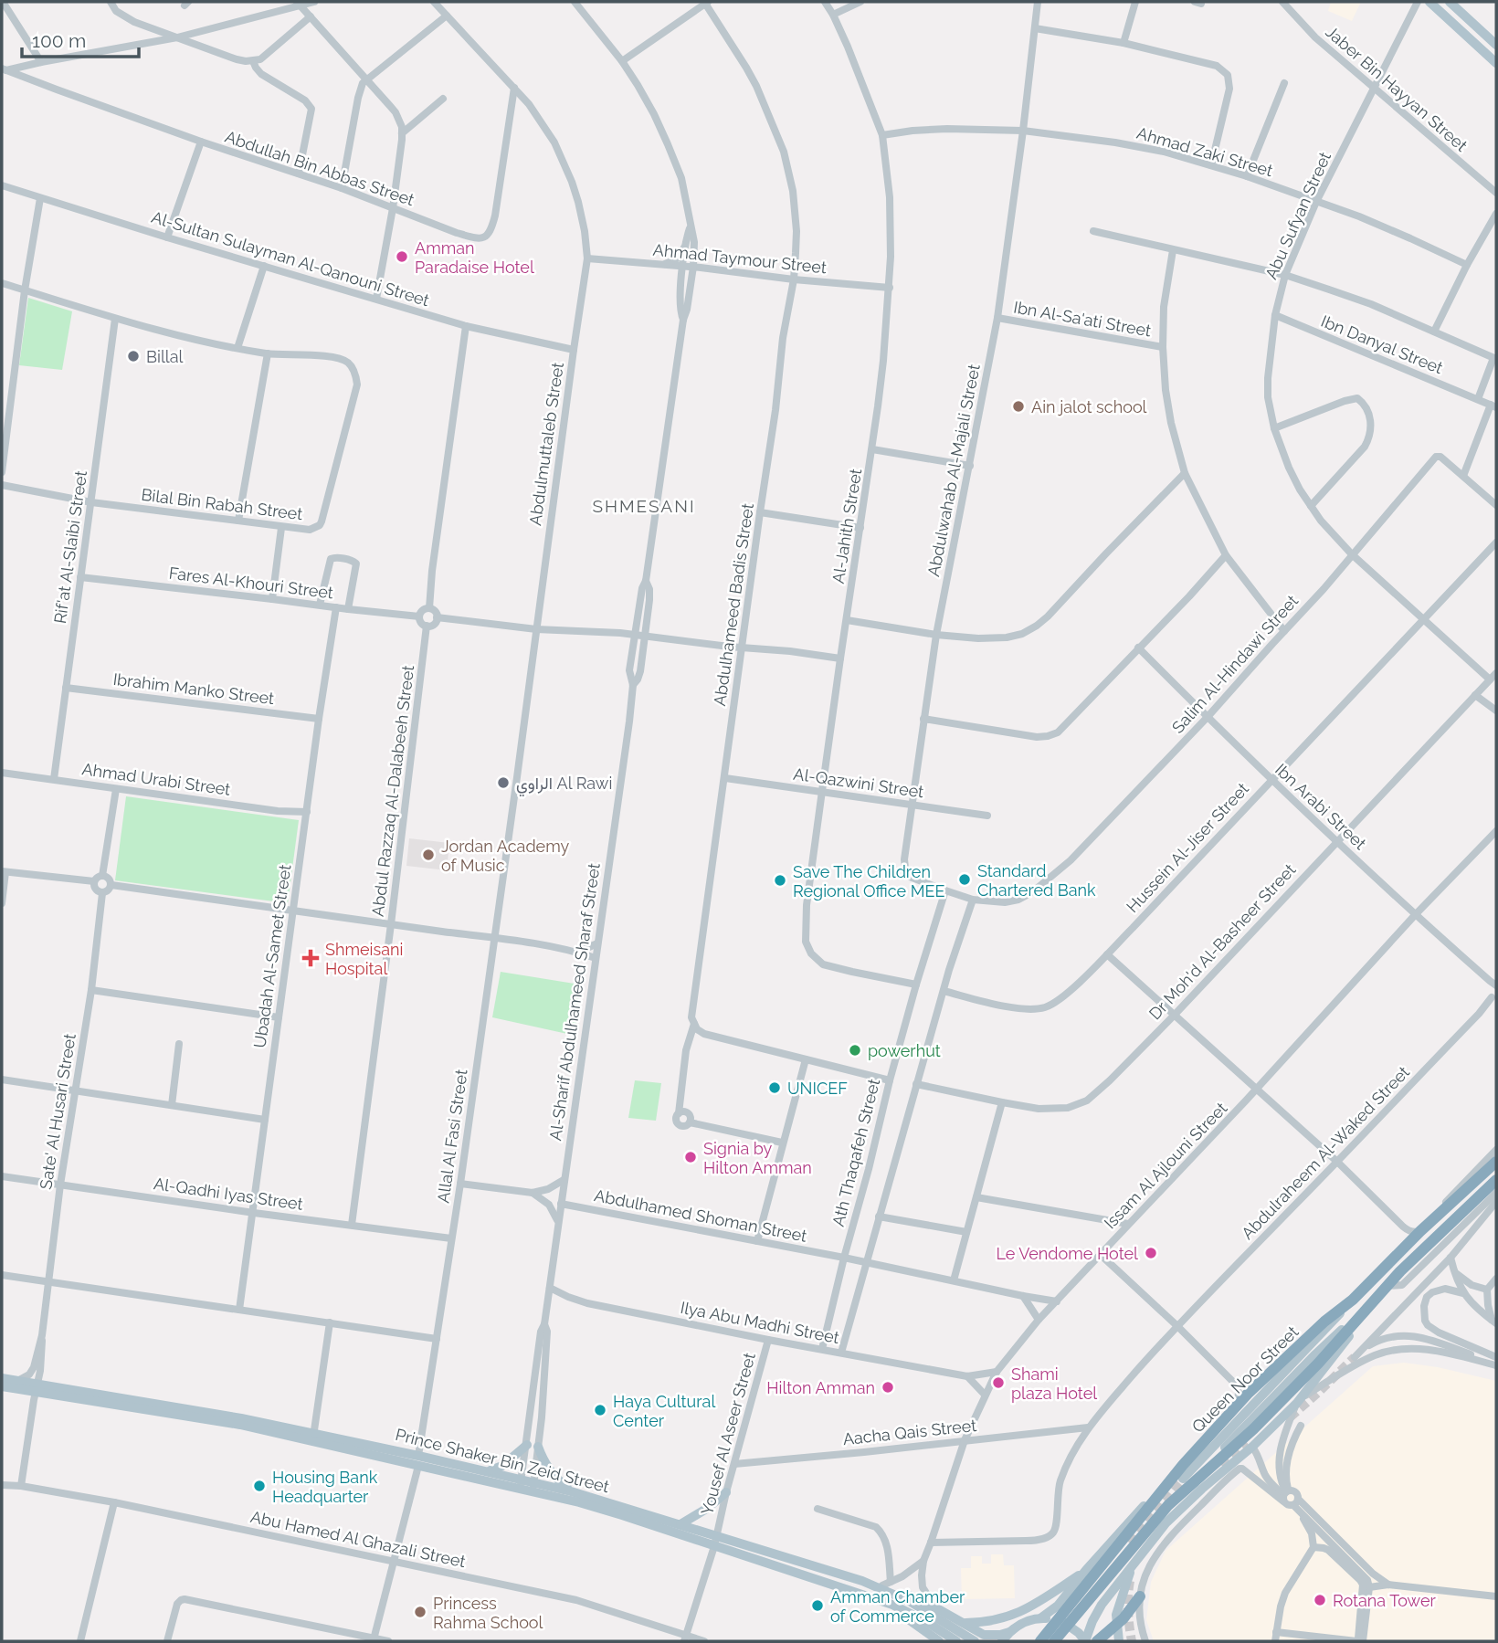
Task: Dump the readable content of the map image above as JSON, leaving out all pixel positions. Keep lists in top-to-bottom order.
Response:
{
  "streets": {
    "highway": ["Queen Noor Street"],
    "main road": ["Prince Shaker Bin Zeid Street"],
    "street": [
      "Jaber Bin Hayyan Street",
      "Ahmad Zaki Street",
      "Abdullah Bin Abbas Street",
      "Abu Sufyan Street",
      "Al-Sultan Sulayman Al-Qanouni Street",
      "Ahmad Taymour Street",
      "Ibn Al-Sa'ati Street",
      "Ibn Danyal Street",
      "Abdulmuttaleb Street",
      "Abdulwahab Al-Majali Street",
      "Bilal Bin Rabah Street",
      "Al-Jahith Street",
      "Rif'at Al-Slaibi Street",
      "Fares Al-Khouri Street",
      "Abdulhameed Badis Street",
      "Salim Al-Hindawi Street",
      "Ibrahim Manko Street",
      "Ahmad Urabi Street",
      "Al-Qazwini Street",
      "Abdul Razzaq Al-Dalabeeh Street",
      "Ibn Arabi Street",
      "Hussein Al-Jiser Street",
      "Dr Moh'd Al-Basheer Street",
      "Ubadah Al-Samet Street",
      "Al-Sharif Abdulhameed Sharaf Street",
      "Sate' Al Husari Street",
      "Allal Al Fasi Street",
      "Ath Thaqafeh Street",
      "Abdulraheem Al-Waked Street",
      "Issam Al Ajlouni Street",
      "Al-Qadhi Iyas Street",
      "Abdulhamed Shoman Street",
      "Ilya Abu Madhi Street",
      "Aacha Qais Street",
      "Yousef Al Aseer Street",
      "Abu Hamed Al Ghazali Street"
    ]
  },
  "crossings": [
    ["Jaber Bin Hayyan Street", "Abu Sufyan Street"],
    ["Ahmad Zaki Street", "Abu Sufyan Street"],
    ["Ahmad Zaki Street", "Abdulwahab Al-Majali Street"],
    ["Ahmad Zaki Street", "Al-Jahith Street"],
    ["Abdullah Bin Abbas Street", "Abdulmuttaleb Street"],
    ["Abu Sufyan Street", "Ibn Danyal Street"],
    ["Abu Sufyan Street", "Salim Al-Hindawi Street"],
    ["Abu Sufyan Street", "Hussein Al-Jiser Street"],
    ["Abu Sufyan Street", "Dr Moh'd Al-Basheer Street"],
    ["Al-Sultan Sulayman Al-Qanouni Street", "Abdulmuttaleb Street"],
    ["Ahmad Taymour Street", "Abdulmuttaleb Street"],
    ["Ahmad Taymour Street", "Al-Jahith Street"],
    ["Ahmad Taymour Street", "Abdulhameed Badis Street"],
    ["Ahmad Taymour Street", "Al-Sharif Abdulhameed Sharaf Street"],
    ["Ibn Al-Sa'ati Street", "Abdulwahab Al-Majali Street"],
    ["Abdulmuttaleb Street", "Allal Al Fasi Street"],
    ["Abdulwahab Al-Majali Street", "Salim Al-Hindawi Street"],
    ["Abdulwahab Al-Majali Street", "Al-Qazwini Street"],
    ["Abdulwahab Al-Majali Street", "Ath Thaqafeh Street"],
    ["Bilal Bin Rabah Street", "Rif'at Al-Slaibi Street"],
    ["Al-Jahith Street", "Al-Qazwini Street"],
    ["Al-Jahith Street", "Ath Thaqafeh Street"],
    ["Rif'at Al-Slaibi Street", "Fares Al-Khouri Street"],
    ["Rif'at Al-Slaibi Street", "Ibrahim Manko Street"],
    ["Rif'at Al-Slaibi Street", "Ahmad Urabi Street"],
    ["Fares Al-Khouri Street", "Abdul Razzaq Al-Dalabeeh Street"],
    ["Fares Al-Khouri Street", "Ubadah Al-Samet Street"],
    ["Abdulhameed Badis Street", "Al-Qazwini Street"],
    ["Salim Al-Hindawi Street", "Ibn Arabi Street"],
    ["Ibrahim Manko Street", "Ubadah Al-Samet Street"],
    ["Ahmad Urabi Street", "Ubadah Al-Samet Street"],
    ["Abdul Razzaq Al-Dalabeeh Street", "Al-Qadhi Iyas Street"],
    ["Ibn Arabi Street", "Hussein Al-Jiser Street"],
    ["Ibn Arabi Street", "Dr Moh'd Al-Basheer Street"],
    ["Ibn Arabi Street", "Abdulraheem Al-Waked Street"],
    ["Ibn Arabi Street", "Issam Al Ajlouni Street"],
    ["Ubadah Al-Samet Street", "Al-Qadhi Iyas Street"],
    ["Al-Sharif Abdulhameed Sharaf Street", "Abdulhamed Shoman Street"],
    ["Al-Sharif Abdulhameed Sharaf Street", "Ilya Abu Madhi Street"],
    ["Sate' Al Husari Street", "Al-Qadhi Iyas Street"],
    ["Allal Al Fasi Street", "Al-Qadhi Iyas Street"],
    ["Allal Al Fasi Street", "Prince Shaker Bin Zeid Street"],
    ["Allal Al Fasi Street", "Abu Hamed Al Ghazali Street"],
    ["Ath Thaqafeh Street", "Abdulhamed Shoman Street"],
    ["Ath Thaqafeh Street", "Ilya Abu Madhi Street"],
    ["Abdulraheem Al-Waked Street", "Issam Al Ajlouni Street"],
    ["Abdulraheem Al-Waked Street", "Aacha Qais Street"],
    ["Issam Al Ajlouni Street", "Abdulhamed Shoman Street"],
    ["Issam Al Ajlouni Street", "Ilya Abu Madhi Street"],
    ["Issam Al Ajlouni Street", "Aacha Qais Street"],
    ["Issam Al Ajlouni Street", "Prince Shaker Bin Zeid Street"],
    ["Ilya Abu Madhi Street", "Yousef Al Aseer Street"],
    ["Aacha Qais Street", "Yousef Al Aseer Street"],
    ["Yousef Al Aseer Street", "Prince Shaker Bin Zeid Street"],
    ["Yousef Al Aseer Street", "Abu Hamed Al Ghazali Street"]
  ],
  "districts": ["SHMESANI"],
  "places": {
    "other": [
      "Amman Paradaise Hotel",
      "Billal",
      "Ain jalot school",
      "الراوي Al Rawi",
      "Jordan Academy of Music",
      "Standard Chartered Bank",
      "Save The Children Regional Office MEE",
      "powerhut",
      "UNICEF",
      "Signia by Hilton Amman",
      "Le Vendome Hotel",
      "Shami plaza Hotel",
      "Hilton Amman",
      "Haya Cultural Center",
      "Housing Bank Headquarter",
      "Rotana Tower",
      "Amman Chamber of Commerce",
      "Princess Rahma School"
    ],
    "health": ["Shmeisani Hospital"]
  },
  "scale_bar": "100 m"
}
